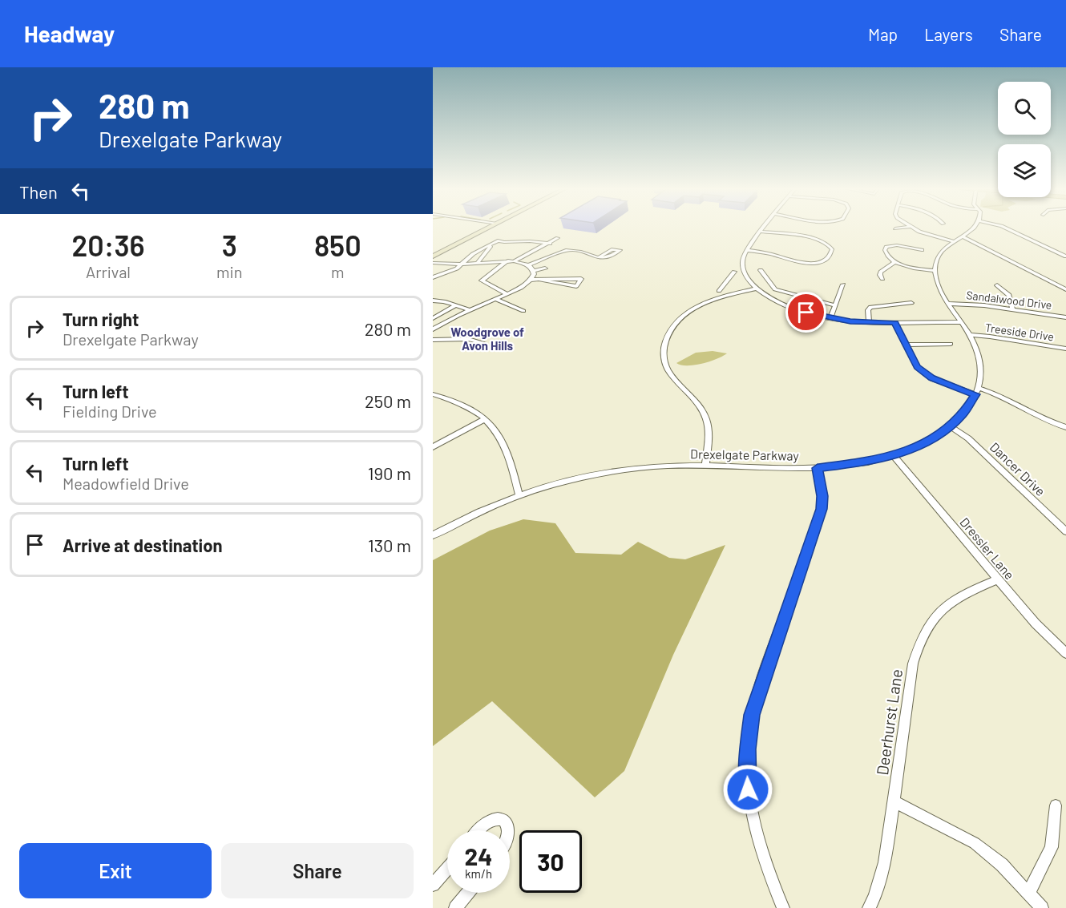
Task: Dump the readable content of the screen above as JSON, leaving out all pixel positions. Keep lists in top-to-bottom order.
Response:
{
  "streets": {
    "street": [
      "Sandalwood Drive",
      "Treeside Drive",
      "Drexelgate Parkway",
      "Dancer Drive",
      "Dressler Lane",
      "Deerhurst Lane"
    ]
  },
  "crossings": [
    ["Sandalwood Drive", "Drexelgate Parkway"],
    ["Treeside Drive", "Drexelgate Parkway"],
    ["Drexelgate Parkway", "Dancer Drive"],
    ["Drexelgate Parkway", "Dressler Lane"],
    ["Dressler Lane", "Deerhurst Lane"]
  ],
  "districts": ["Woodgrove of Avon Hills"],
  "page": {
    "header": "Headway",
    "nav": ["Map", "Layers", "Share"],
    "turn": ["280 m", "Drexelgate Parkway"],
    "then": "Then",
    "eta": [
      "20:36",
      "Arrival",
      "3",
      "min",
      "850",
      "m"
    ],
    "list": [
      {
        "name": "Turn right",
        "note": "Drexelgate Parkway",
        "value": "280 m"
      },
      {
        "name": "Turn left",
        "note": "Fielding Drive",
        "value": "250 m"
      },
      {
        "name": "Turn left",
        "note": "Meadowfield Drive",
        "value": "190 m"
      },
      {
        "name": "Arrive at destination",
        "value": "130 m"
      }
    ],
    "speed": "24 km/h",
    "limit": "30",
    "buttons": ["Exit", "Share"]
  }
}
